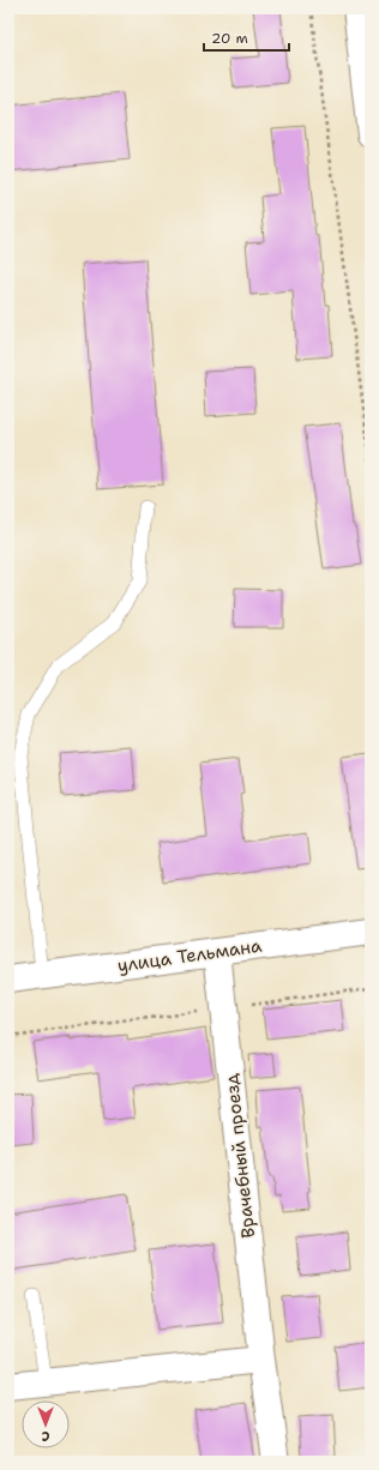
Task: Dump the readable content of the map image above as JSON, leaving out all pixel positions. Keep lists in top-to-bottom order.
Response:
{
  "streets": {
    "street": ["улица Тельмана", "Врачебный проезд"]
  },
  "crossings": [
    ["улица Тельмана", "Врачебный проезд"]
  ],
  "scale_bar": "20 m",
  "north": "bottom"
}
